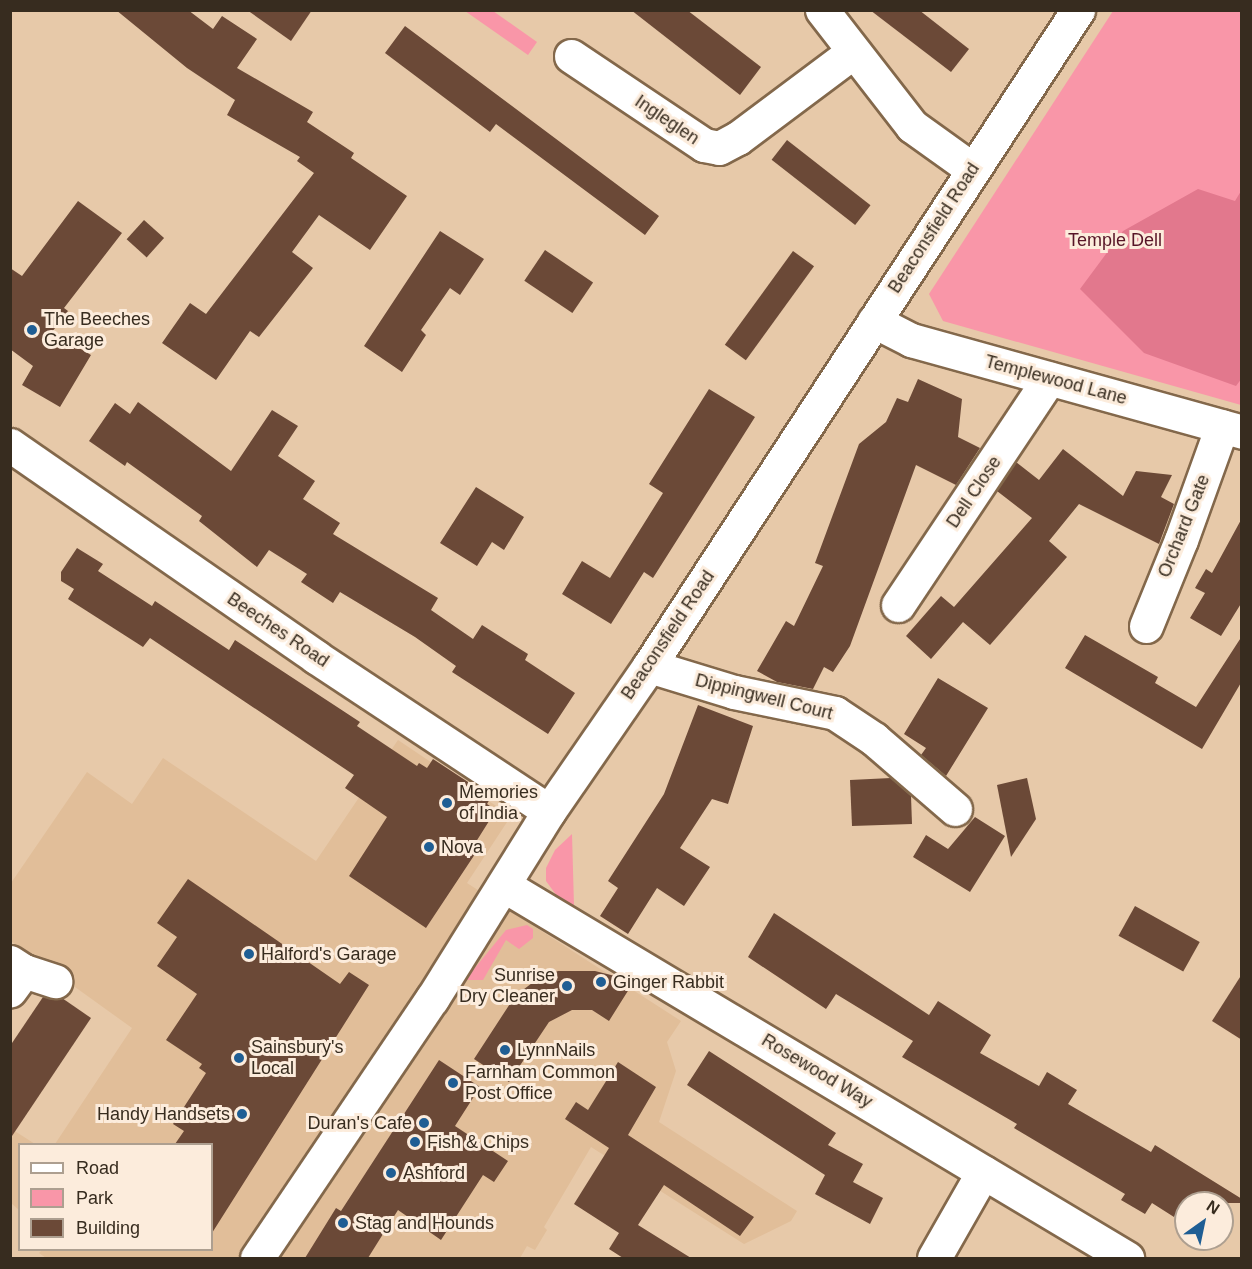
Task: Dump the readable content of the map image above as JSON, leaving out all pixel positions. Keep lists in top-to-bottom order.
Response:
{
  "streets": {
    "street": [
      "Ingleglen",
      "Beaconsfield Road",
      "Templewood Lane",
      "Dell Close",
      "Orchard Gate",
      "Beeches Road",
      "Dippingwell Court",
      "Rosewood Way"
    ]
  },
  "crossings": [
    ["Beaconsfield Road", "Templewood Lane"],
    ["Beaconsfield Road", "Beeches Road"],
    ["Beaconsfield Road", "Dippingwell Court"],
    ["Beaconsfield Road", "Rosewood Way"],
    ["Templewood Lane", "Dell Close"],
    ["Templewood Lane", "Orchard Gate"]
  ],
  "parks": ["Temple Dell"],
  "places": [
    "The Beeches Garage",
    "Memories of India",
    "Nova",
    "Halford's Garage",
    "Ginger Rabbit",
    "Sunrise Dry Cleaner",
    "LynnNails",
    "Sainsbury's Local",
    "Farnham Common Post Office",
    "Handy Handsets",
    "Duran's Cafe",
    "Fish & Chips",
    "Ashford",
    "Stag and Hounds"
  ],
  "legend": ["Road", "Park", "Building"],
  "north": "top right"
}
